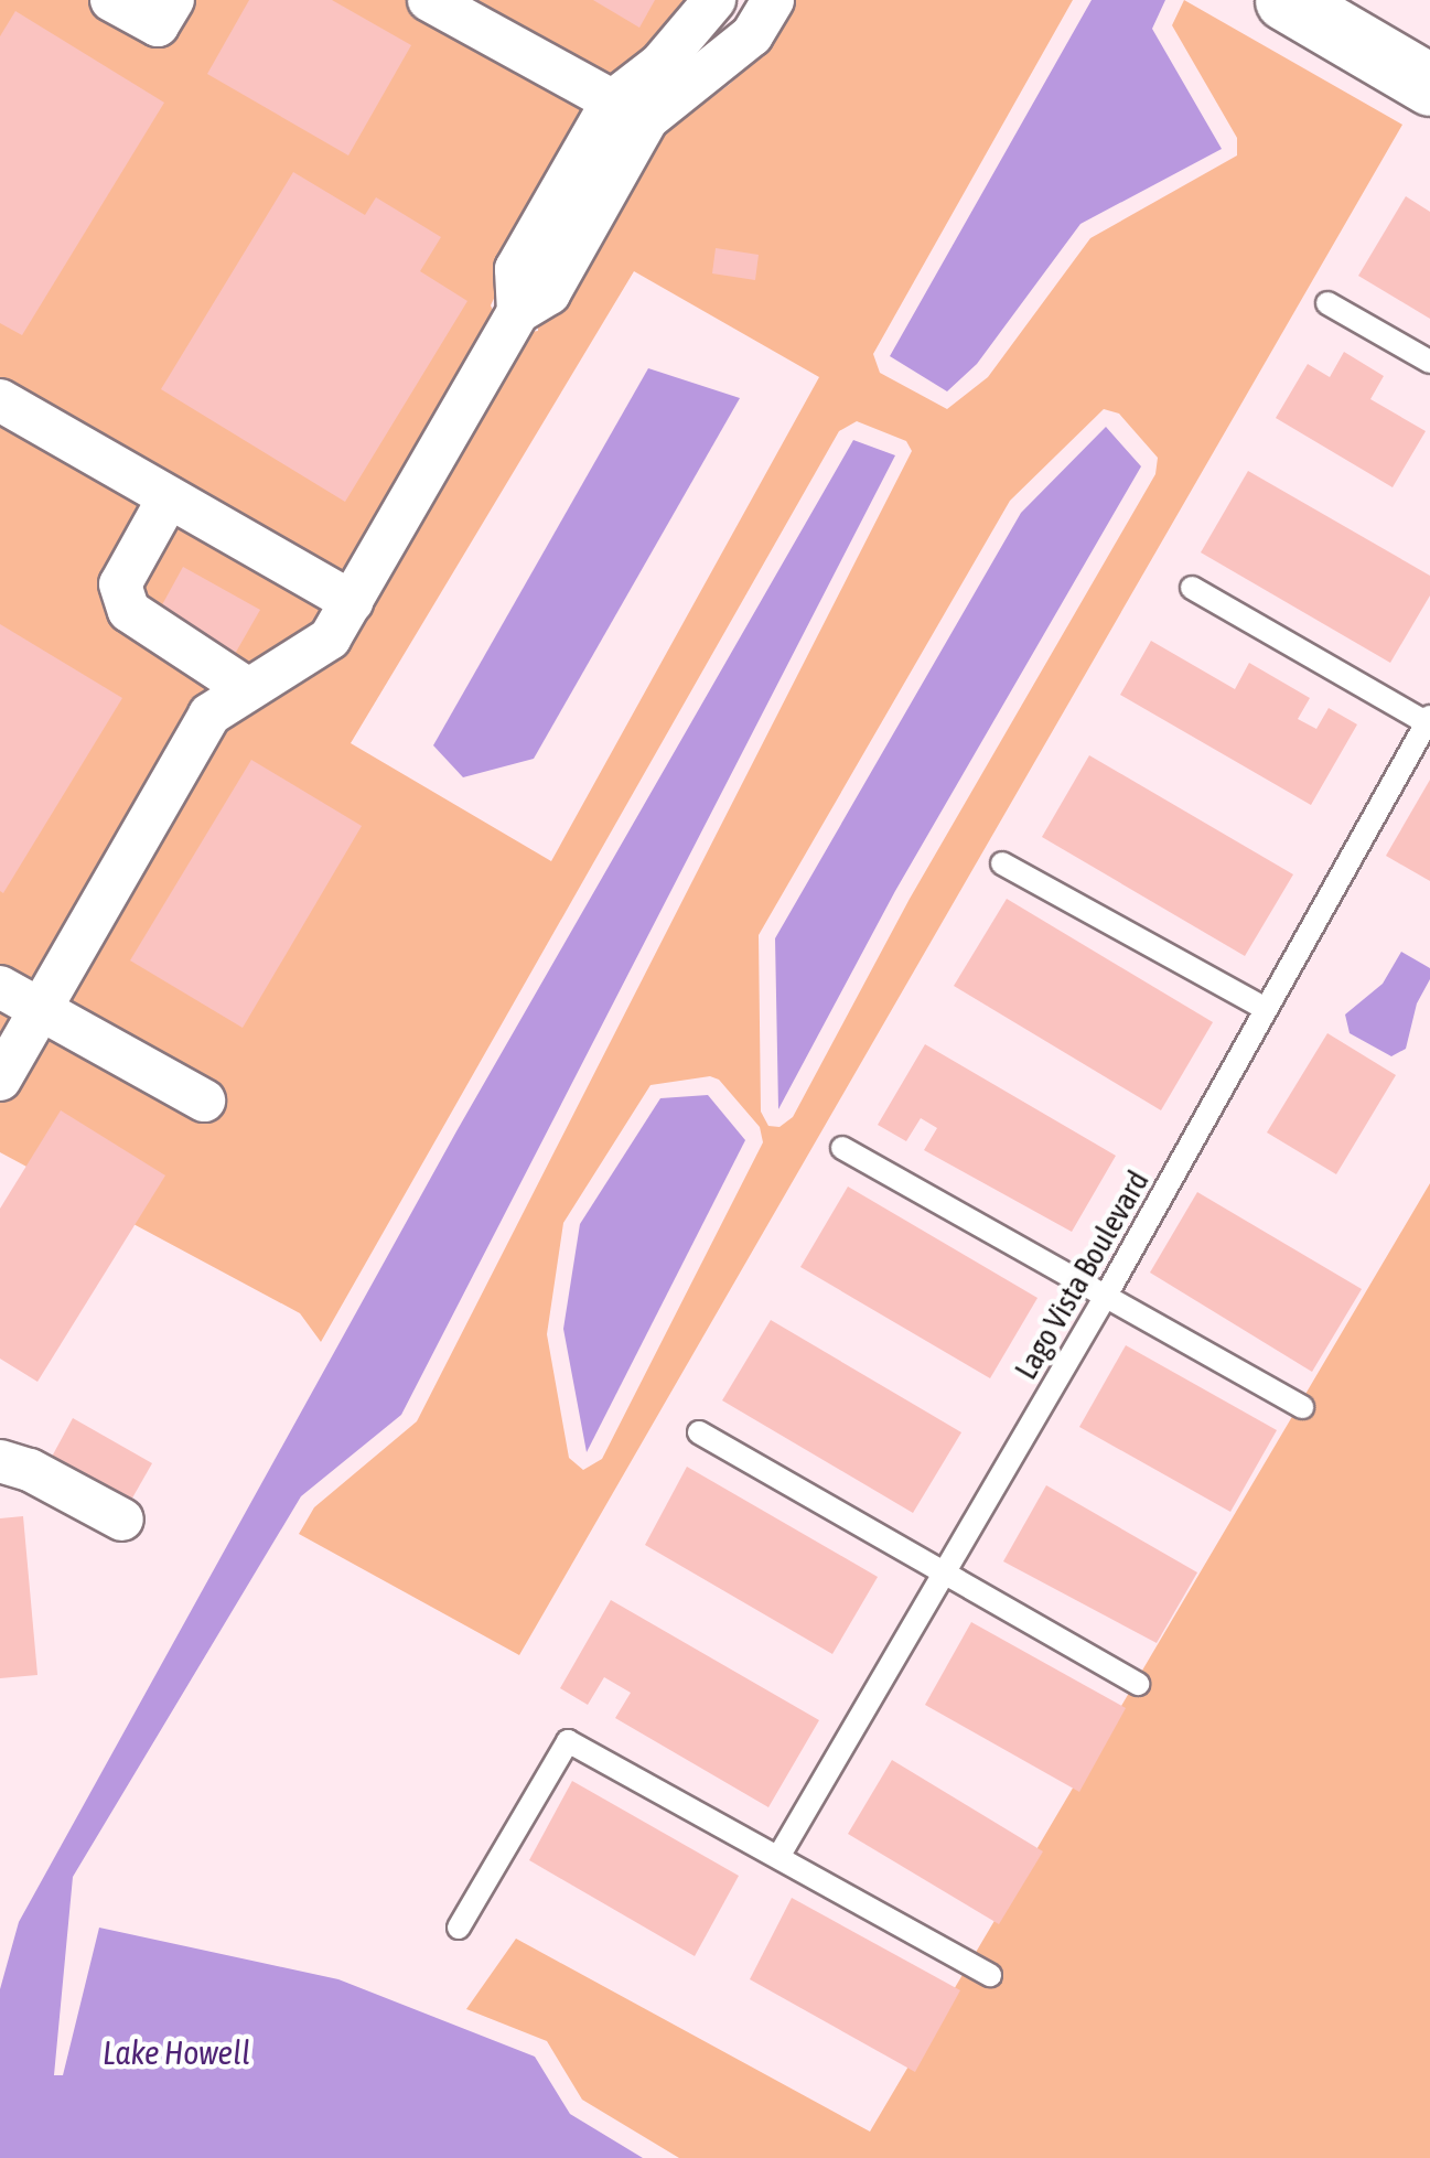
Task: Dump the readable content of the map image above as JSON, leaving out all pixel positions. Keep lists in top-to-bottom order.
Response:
{
  "streets": {
    "lane": ["Lago Vista Boulevard"]
  },
  "water": ["Lake Howell"]
}
